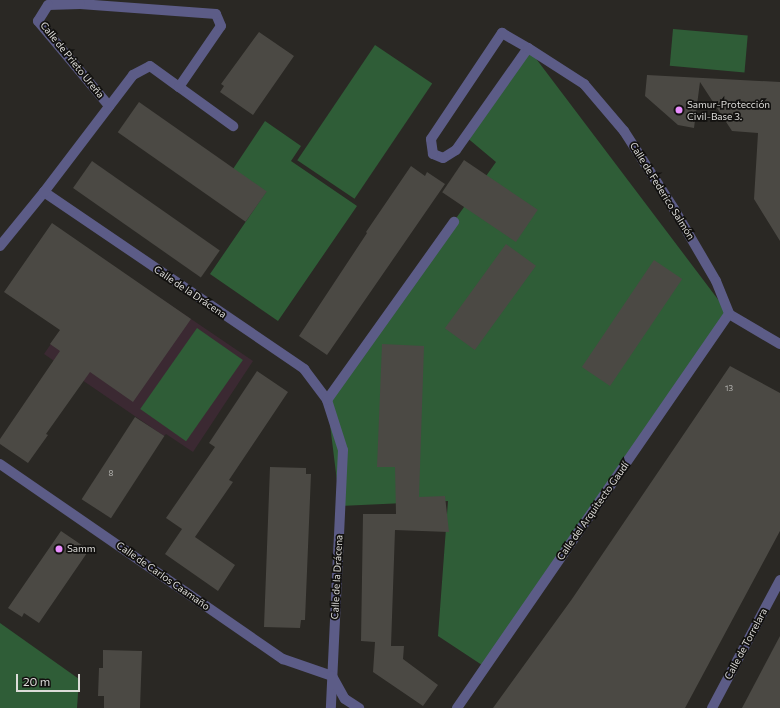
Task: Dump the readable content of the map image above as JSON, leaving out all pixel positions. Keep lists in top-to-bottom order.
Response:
{
  "streets": {
    "street": [
      "Calle de Prieto Ureña",
      "Calle de Federico Salmón",
      "Calle de la Drácena",
      "Calle del Arquitecto Gaudí",
      "Calle de Carlos Caamaño",
      "Calle de Torrelara"
    ]
  },
  "crossings": [
    ["Calle de Prieto Ureña", "Calle de la Drácena"],
    ["Calle de Federico Salmón", "Calle del Arquitecto Gaudí"],
    ["Calle de la Drácena", "Calle de Carlos Caamaño"]
  ],
  "places": ["Samur-Protección Civil-Base 3.", "Samm"],
  "house_numbers": ["13", "8"],
  "scale_bar": "20 m"
}
